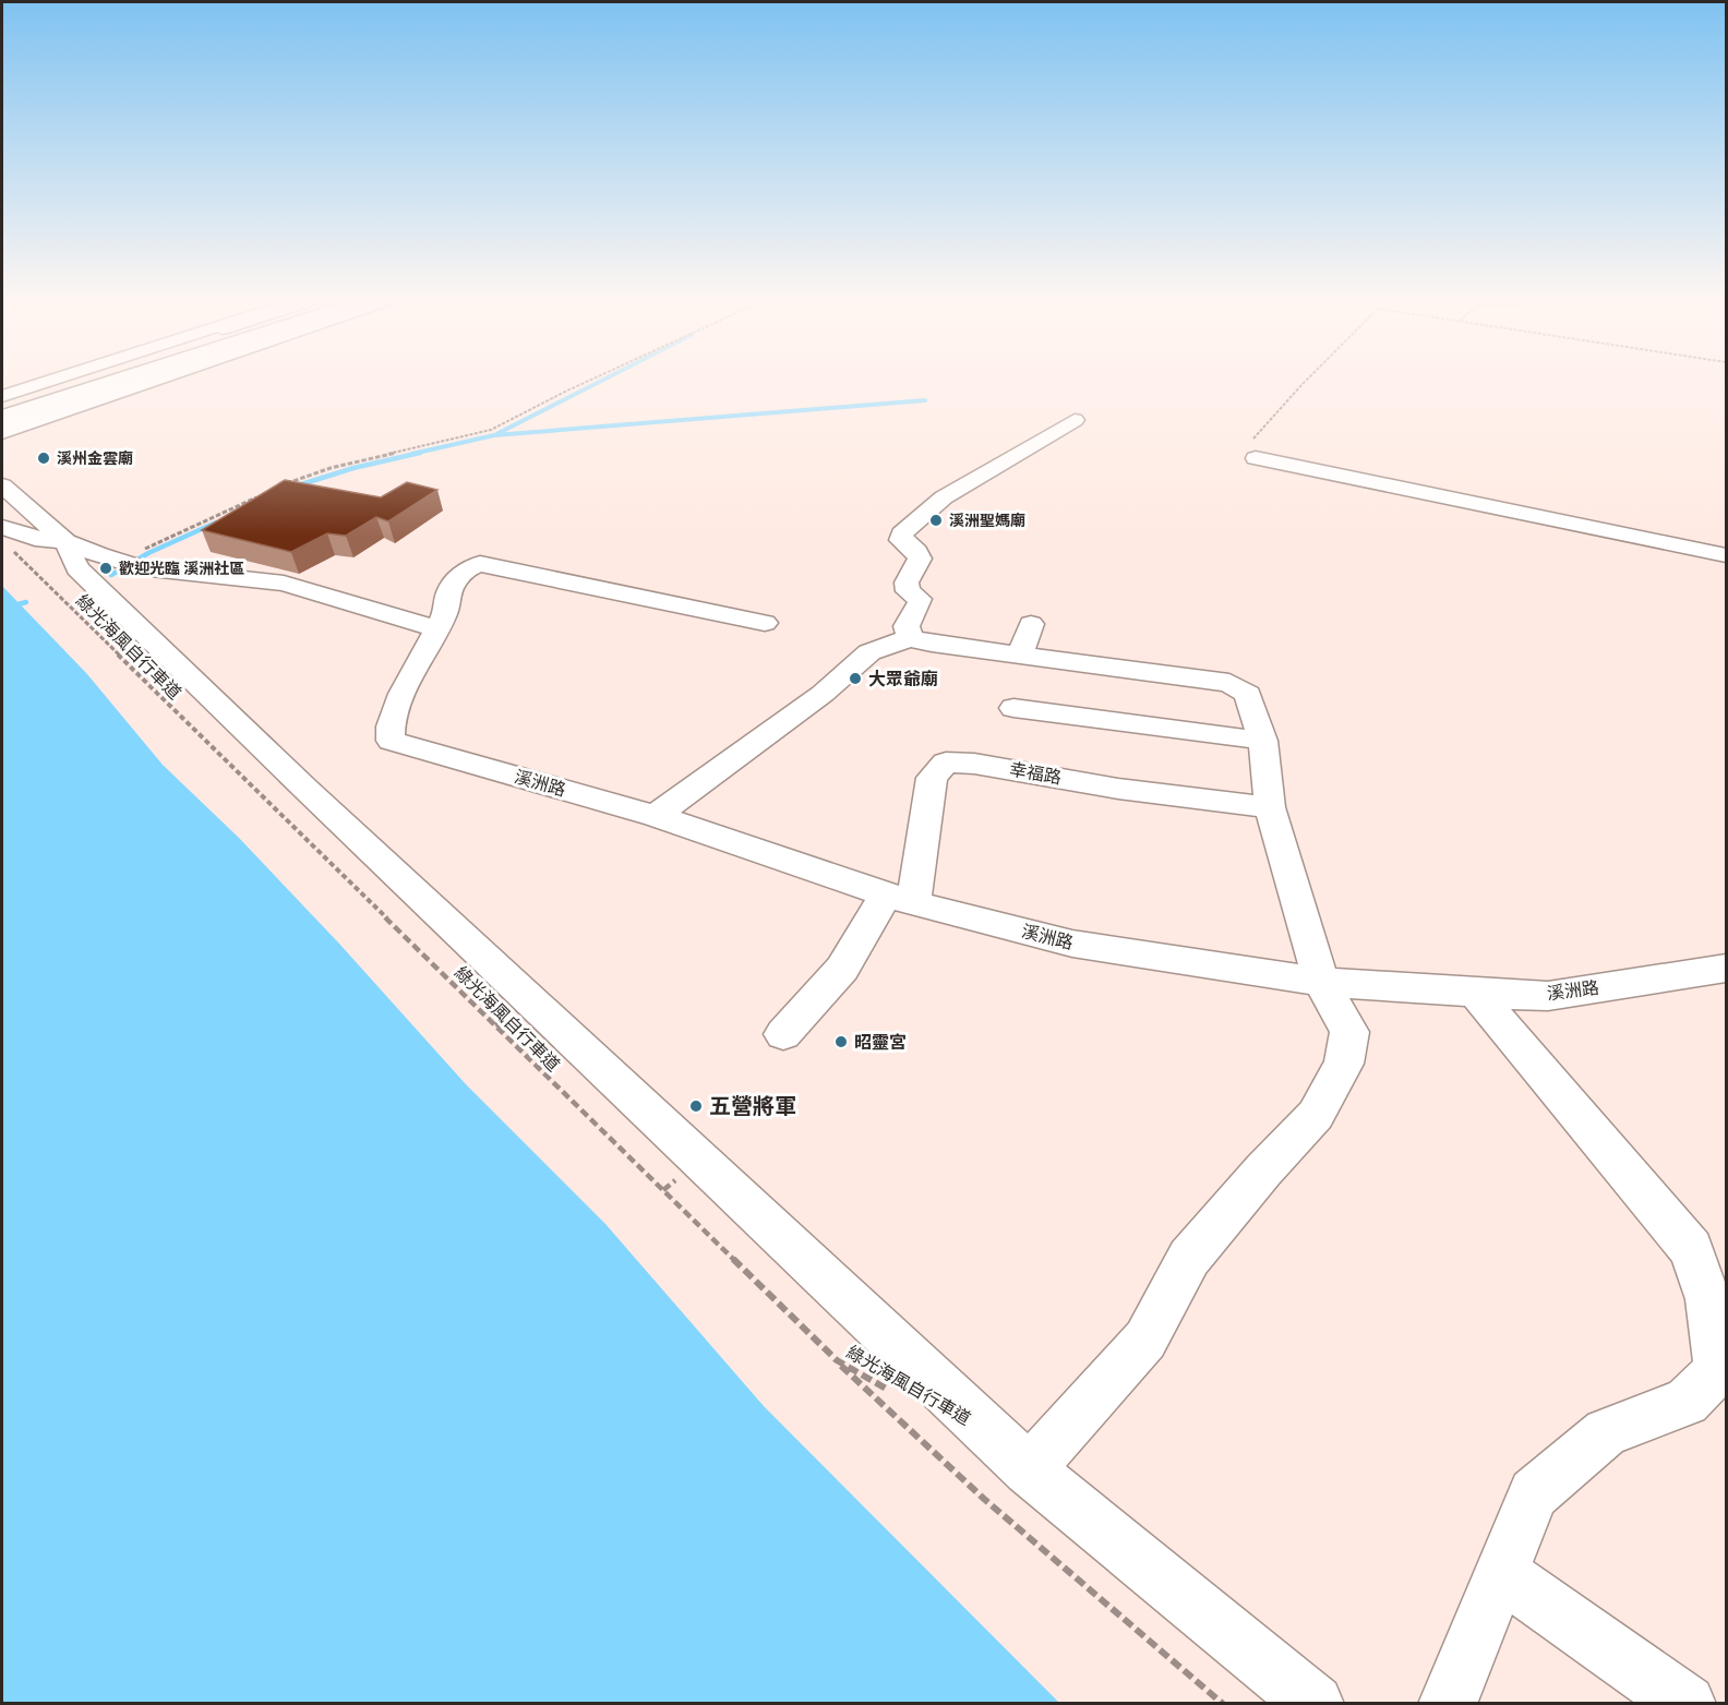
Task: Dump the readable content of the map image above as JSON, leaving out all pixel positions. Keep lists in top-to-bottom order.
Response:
{
  "streets": {
    "street": ["幸福路", "溪洲路"],
    "path": ["綠光海風自行車道"]
  },
  "crossings": [
    ["幸福路", "溪洲路"]
  ],
  "places": [
    "溪州金雲廟",
    "溪洲聖媽廟",
    "歡迎光臨 溪洲社區",
    "大眾爺廟",
    "昭靈宮",
    "五營將軍"
  ]
}
